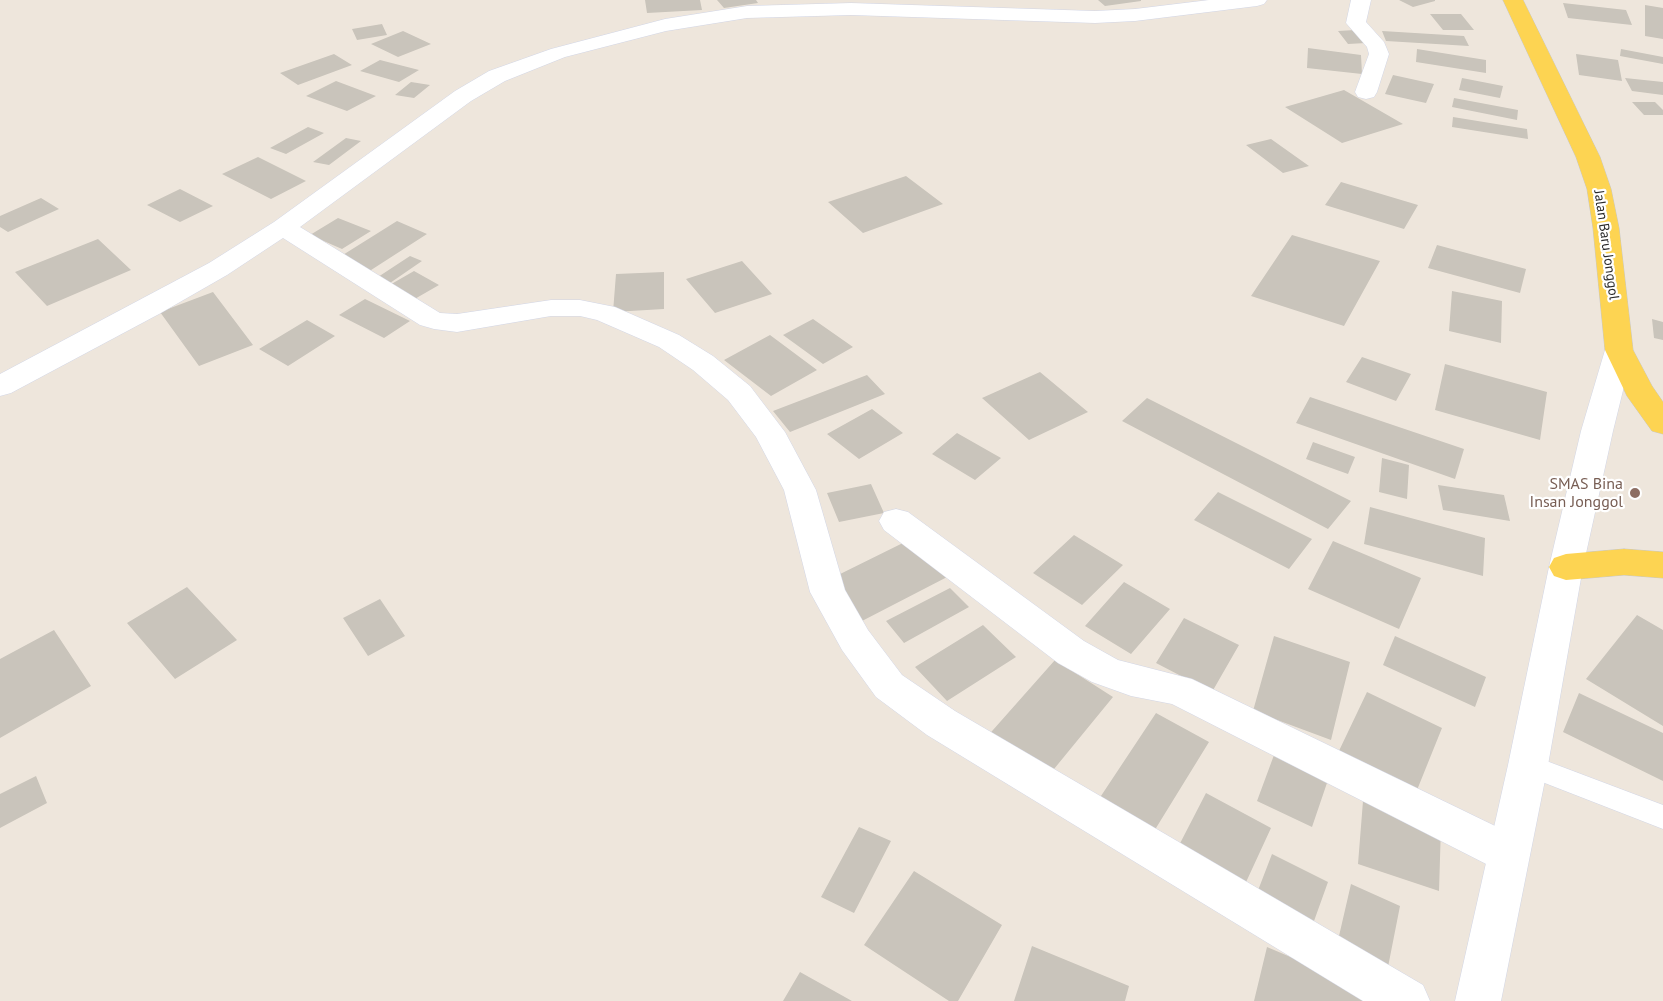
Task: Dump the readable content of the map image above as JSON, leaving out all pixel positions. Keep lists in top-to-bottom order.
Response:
{
  "streets": {
    "main road": ["Jalan Baru Jonggol"]
  },
  "places": ["SMAS Bina Insan Jonggol"]
}
